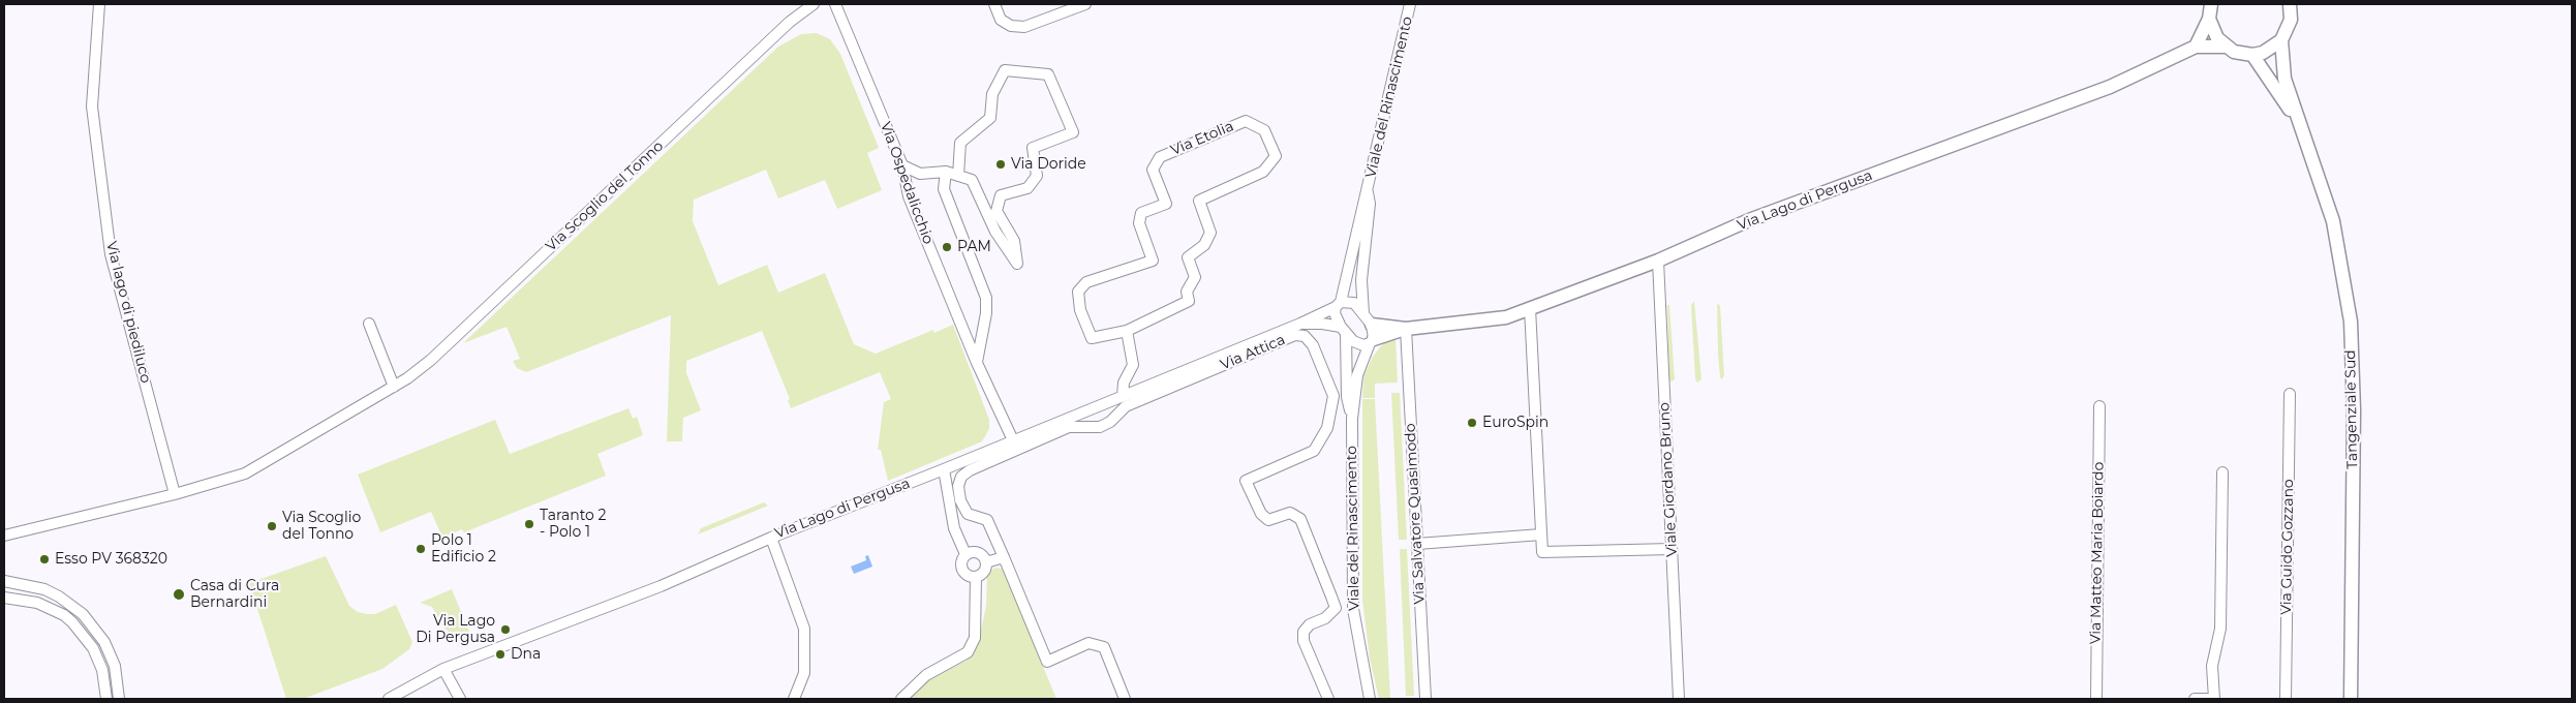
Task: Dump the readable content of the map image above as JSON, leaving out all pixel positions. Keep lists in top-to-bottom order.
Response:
{
  "streets": {
    "street": [
      "Viale del Rinascimento",
      "Via Etolia",
      "Via Ospedalicchio",
      "Via Scoglio del Tonno",
      "Via Lago di Pergusa",
      "Via lago di piediluco",
      "Via Attica",
      "Tangenziale Sud",
      "Viale Giordano Bruno",
      "Via Salvatore Quasìmodo",
      "Via Guido Gozzano",
      "Via Matteo Maria Boiardo"
    ]
  },
  "crossings": [
    ["Viale del Rinascimento", "Via Lago di Pergusa"],
    ["Via Ospedalicchio", "Via Lago di Pergusa"],
    ["Via Scoglio del Tonno", "Via lago di piediluco"],
    ["Via Lago di Pergusa", "Tangenziale Sud"],
    ["Via Lago di Pergusa", "Viale Giordano Bruno"],
    ["Via Lago di Pergusa", "Via Salvatore Quasìmodo"]
  ],
  "places": [
    "Via Doride",
    "PAM",
    "EuroSpin",
    "Taranto 2 - Polo 1",
    "Via Scoglio del Tonno",
    "Polo 1 Edificio 2",
    "Esso PV 368320",
    "Casa di Cura Bernardini",
    "Via Lago Di Pergusa",
    "Dna"
  ]
}
